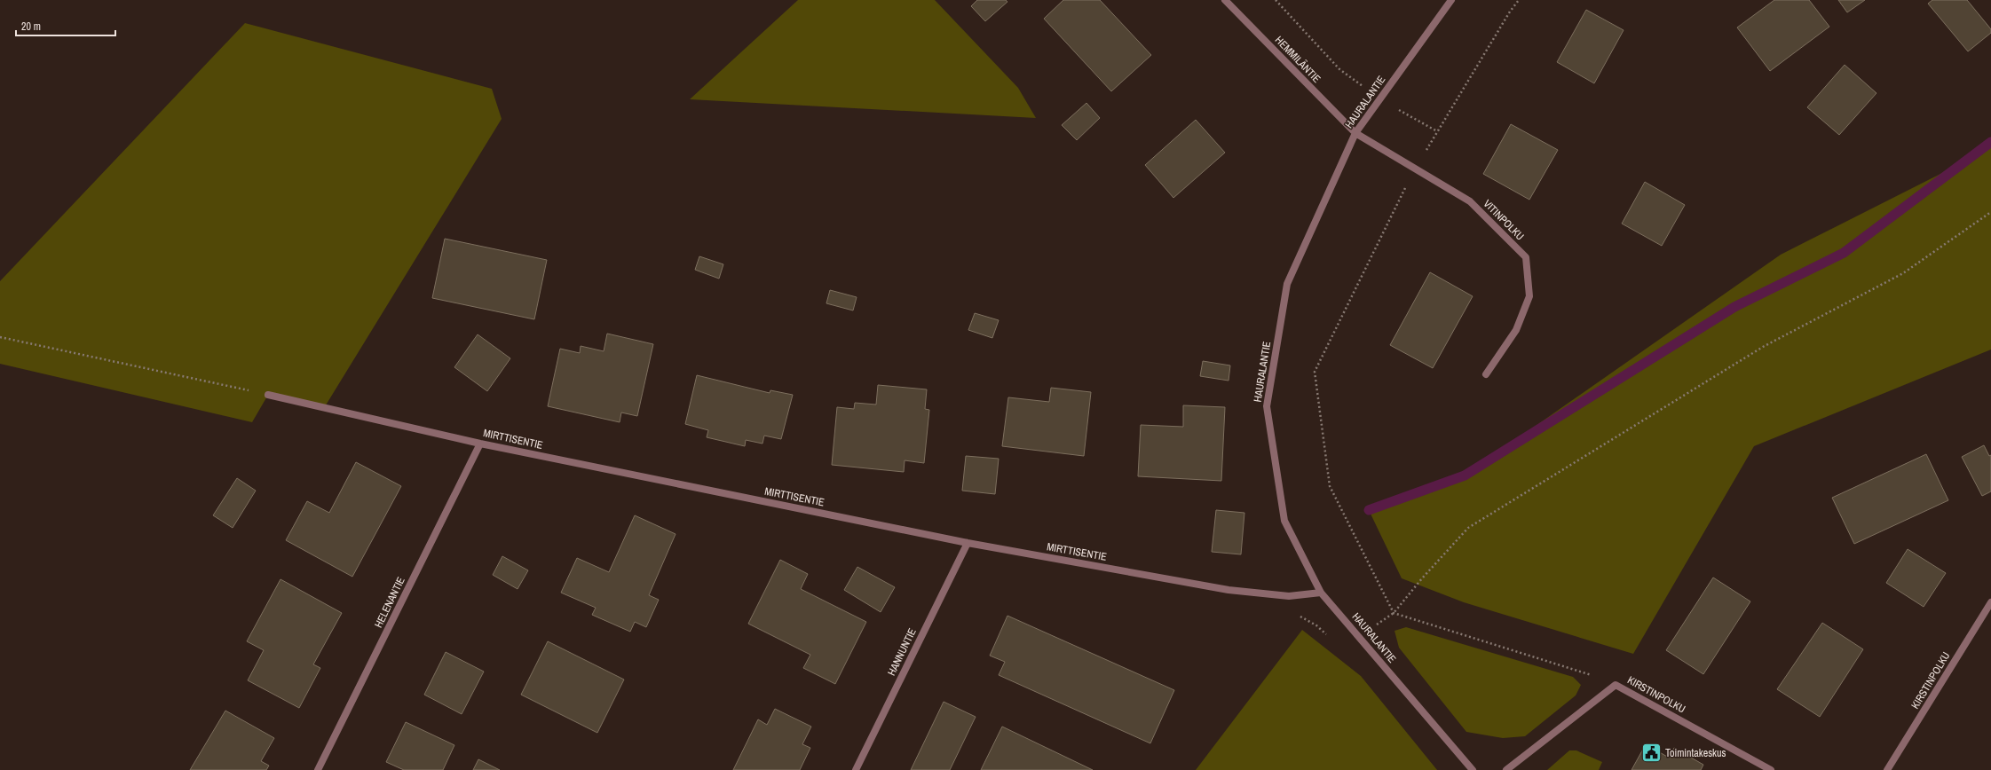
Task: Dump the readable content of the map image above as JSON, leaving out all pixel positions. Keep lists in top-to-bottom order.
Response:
{
  "streets": {
    "street": [
      "HEMMILÄNTIE",
      "HAURALANTIE",
      "VITINPOLKU",
      "MIRTTISENTIE",
      "HELENANTIE",
      "HANNUNTIE",
      "KIRSTINPOLKU"
    ]
  },
  "crossings": [
    ["HEMMILÄNTIE", "HAURALANTIE"],
    ["HEMMILÄNTIE", "VITINPOLKU"],
    ["HAURALANTIE", "VITINPOLKU"],
    ["HAURALANTIE", "MIRTTISENTIE"],
    ["MIRTTISENTIE", "HELENANTIE"],
    ["MIRTTISENTIE", "HANNUNTIE"]
  ],
  "places": {
    "public building": ["Toimintakeskus"]
  },
  "scale_bar": "20 m"
}
